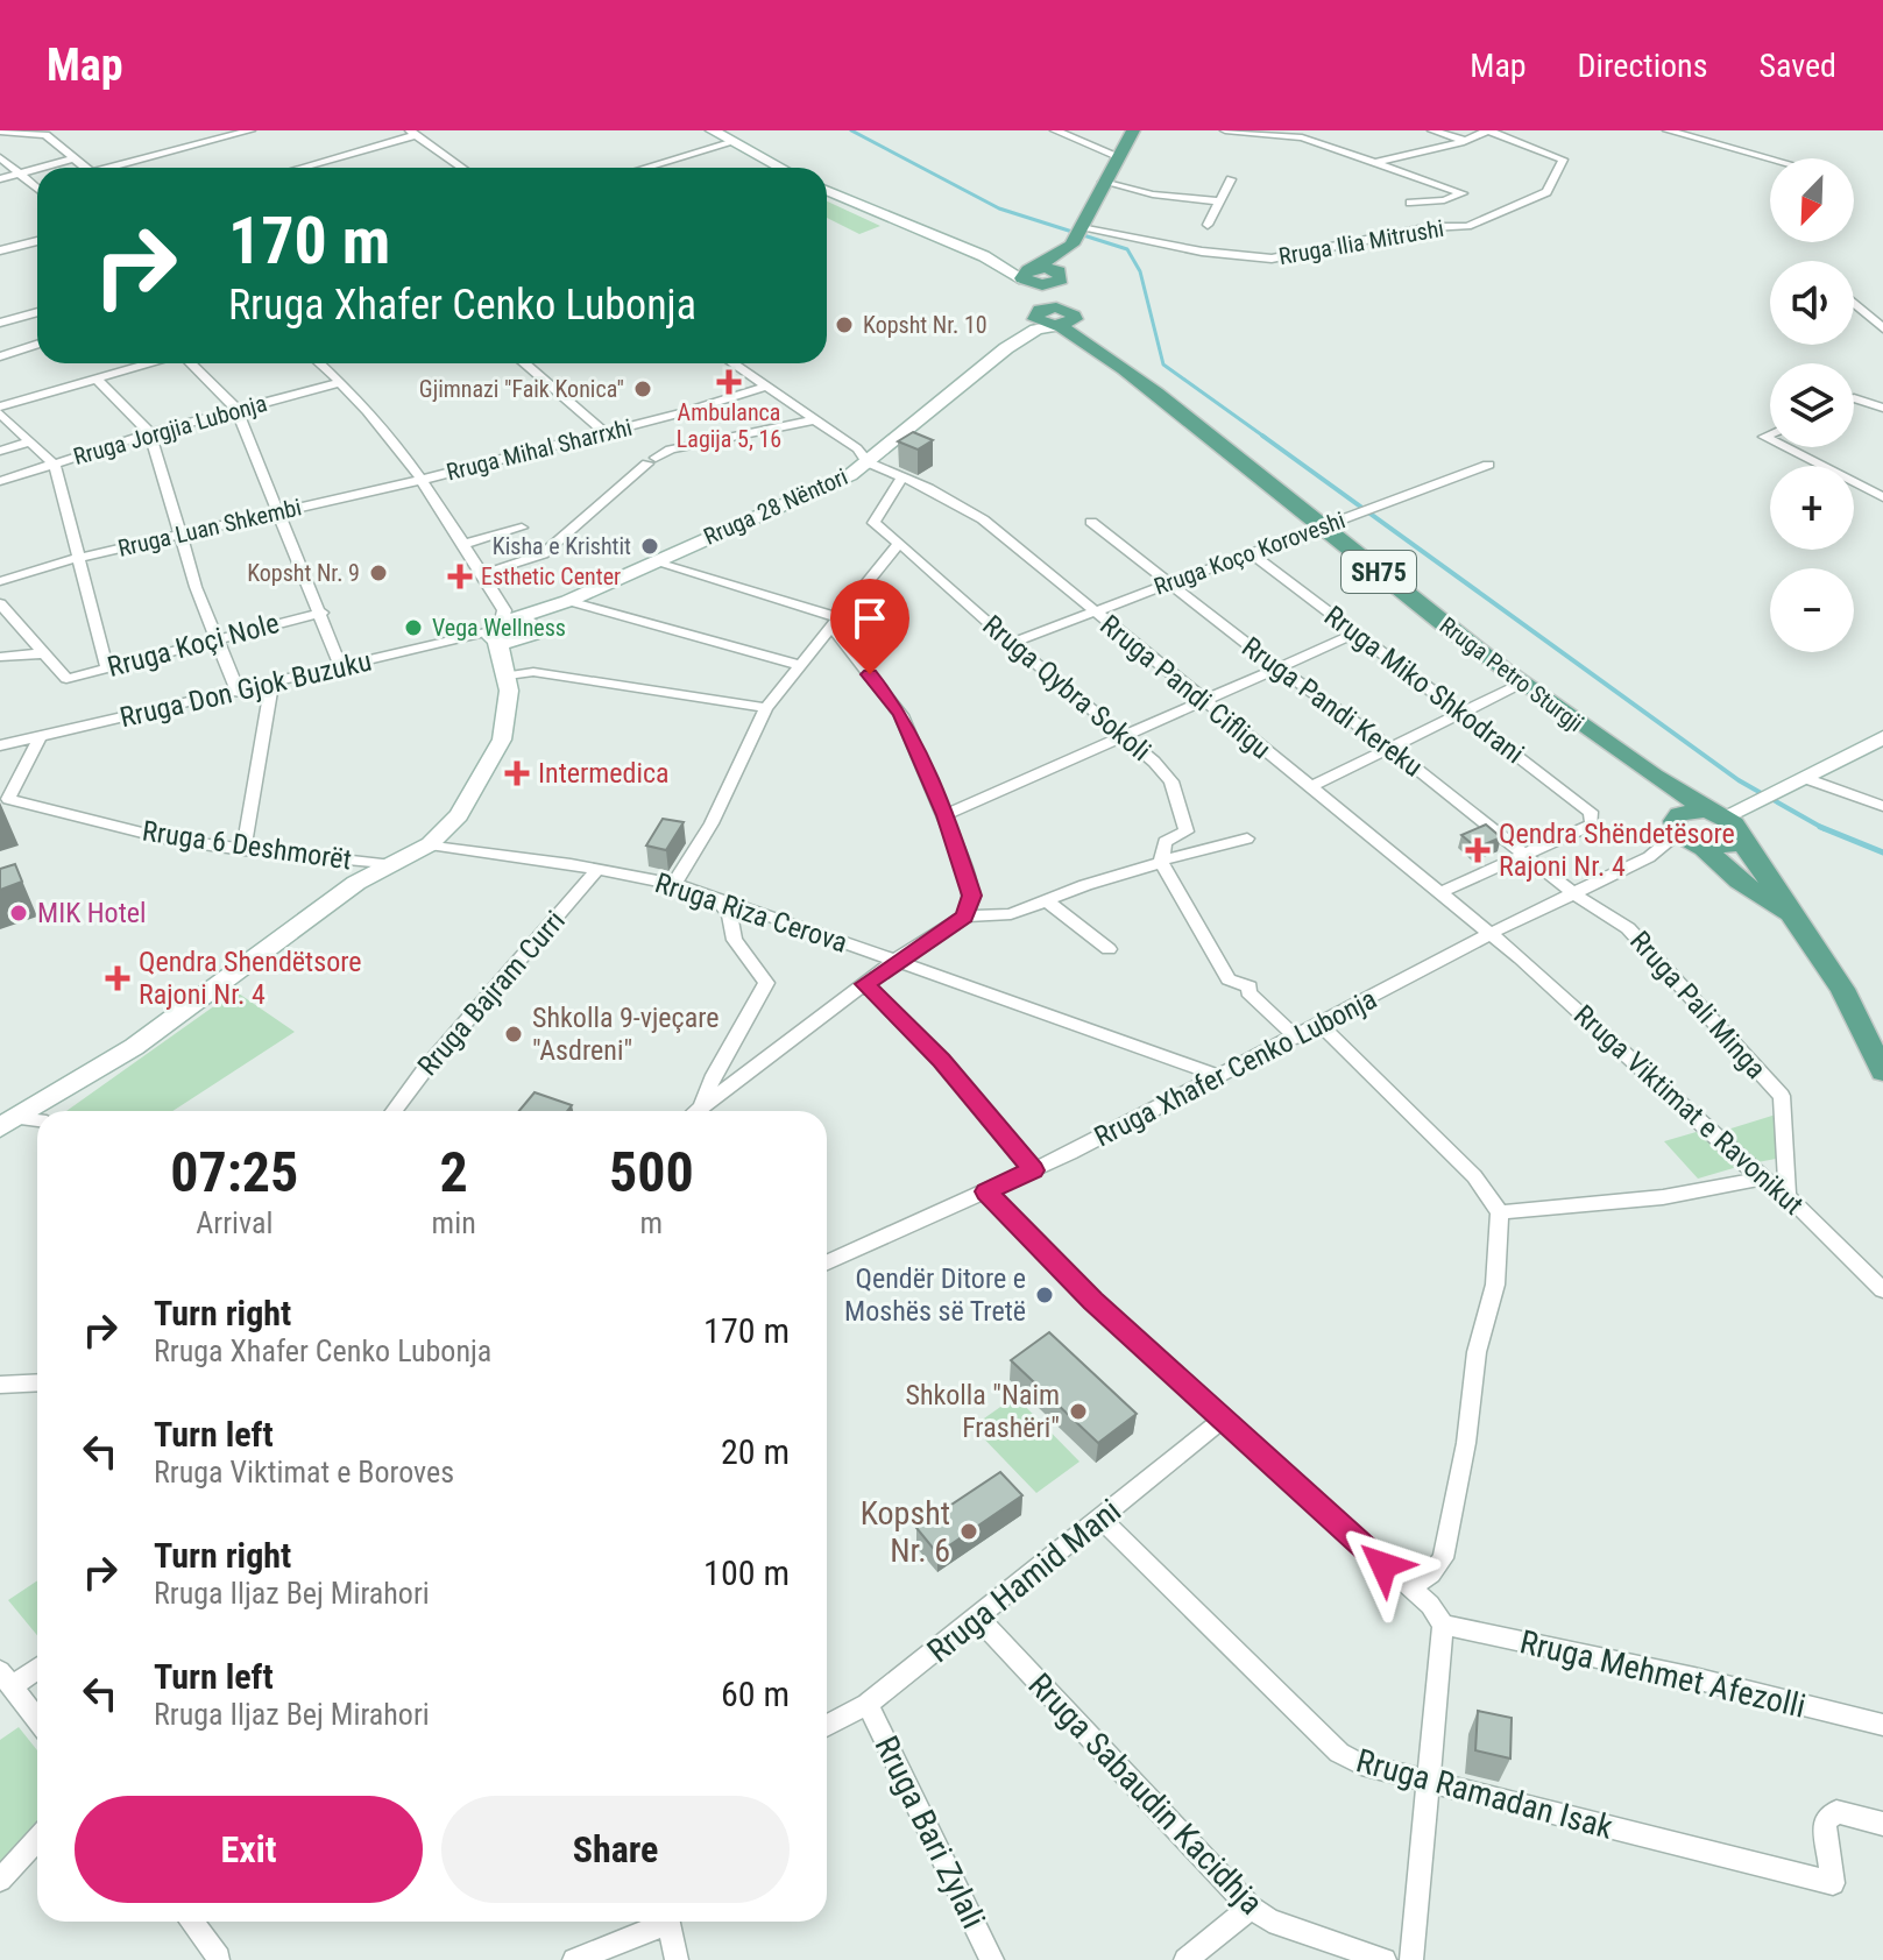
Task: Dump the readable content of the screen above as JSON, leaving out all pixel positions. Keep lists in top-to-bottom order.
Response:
{
  "streets": {
    "main road": ["Rruga 28 Nëntori", "SH75", "Rruga Petro Sturgji"],
    "street": [
      "Rruga Ilia Mitrushi",
      "Rruga Jorgjia Lubonja",
      "Rruga Mihal Sharrxhi",
      "Rruga Luan Shkembi",
      "Rruga Koço Koroveshi",
      "Rruga Koçi Nole",
      "Rruga Miko Shkodrani",
      "Rruga Pandi Cifligu",
      "Rruga Qybra Sokoli",
      "Rruga Don Gjok Buzuku",
      "Rruga Pandi Kereku",
      "Rruga 6 Deshmorët",
      "Rruga Riza Cerova",
      "Rruga Bajram Curri",
      "Rruga Pali Minga",
      "Rruga Xhafer Cenko Lubonja",
      "Rruga Viktimat e Ravonikut",
      "Rruga Hamid Mani",
      "Rruga Mehmet Afezolli",
      "Rruga Sabaudin Kacidhja",
      "Rruga Ramadan Isak",
      "Rruga Bari Zylali"
    ]
  },
  "crossings": [
    ["Rruga Mihal Sharrxhi", "Rruga Luan Shkembi"],
    ["Rruga Mihal Sharrxhi", "Rruga Pandi Cifligu"],
    ["Rruga 28 Nëntori", "Rruga Petro Sturgji"],
    ["Rruga 28 Nëntori", "Rruga Pandi Cifligu"],
    ["Rruga 28 Nëntori", "Rruga Don Gjok Buzuku"],
    ["Rruga 28 Nëntori", "Rruga 6 Deshmorët"],
    ["Rruga 28 Nëntori", "Rruga Riza Cerova"],
    ["Rruga Koço Koroveshi", "Rruga Petro Sturgji"],
    ["Rruga Koço Koroveshi", "Rruga Miko Shkodrani"],
    ["Rruga Koço Koroveshi", "Rruga Pandi Cifligu"],
    ["Rruga Koço Koroveshi", "Rruga Qybra Sokoli"],
    ["Rruga Koço Koroveshi", "Rruga Pandi Kereku"],
    ["Rruga Petro Sturgji", "Rruga Xhafer Cenko Lubonja"],
    ["Rruga Miko Shkodrani", "Rruga Pandi Kereku"],
    ["Rruga Pandi Cifligu", "Rruga Qybra Sokoli"],
    ["Rruga Pandi Cifligu", "Rruga Xhafer Cenko Lubonja"],
    ["Rruga Pandi Cifligu", "Rruga Viktimat e Ravonikut"],
    ["Rruga Don Gjok Buzuku", "Rruga 6 Deshmorët"],
    ["Rruga Pandi Kereku", "Rruga Pali Minga"],
    ["Rruga Pandi Kereku", "Rruga Xhafer Cenko Lubonja"],
    ["Rruga Riza Cerova", "Rruga Bajram Curri"],
    ["Rruga Riza Cerova", "Rruga Xhafer Cenko Lubonja"],
    ["Rruga Pali Minga", "Rruga Xhafer Cenko Lubonja"],
    ["Rruga Pali Minga", "Rruga Viktimat e Ravonikut"],
    ["Rruga Xhafer Cenko Lubonja", "Rruga Viktimat e Ravonikut"],
    ["Rruga Hamid Mani", "Rruga Sabaudin Kacidhja"],
    ["Rruga Hamid Mani", "Rruga Ramadan Isak"],
    ["Rruga Hamid Mani", "Rruga Bari Zylali"]
  ],
  "places": {
    "other": [
      "Kopsht Nr. 10",
      "Gjimnazi \"Faik Konica\"",
      "Kisha e Krishtit",
      "Kopsht Nr. 9",
      "Vega Wellness",
      "MIK Hotel",
      "Shkolla 9-vjeçare \"Asdreni\"",
      "Qendër Ditore e Moshës së Tretë",
      "Shkolla \"Naim Frashëri\"",
      "Kopsht Nr. 6"
    ],
    "health": [
      "Ambulanca Lagija 5, 16",
      "Esthetic Center",
      "Intermedica",
      "Qendra Shëndetësore Rajoni Nr. 4",
      "Qendra Shendëtsore Rajoni Nr. 4"
    ]
  },
  "north": "bottom left",
  "page": {
    "header": "Map",
    "nav": ["Map", "Directions", "Saved"],
    "map_buttons": ["+", "−"],
    "turn": ["170 m", "Rruga Xhafer Cenko Lubonja"],
    "eta": [
      "07:25",
      "Arrival",
      "2",
      "min",
      "500",
      "m"
    ],
    "list": [
      {
        "name": "Turn right",
        "note": "Rruga Xhafer Cenko Lubonja",
        "value": "170 m"
      },
      {
        "name": "Turn left",
        "note": "Rruga Viktimat e Boroves",
        "value": "20 m"
      },
      {
        "name": "Turn right",
        "note": "Rruga Iljaz Bej Mirahori",
        "value": "100 m"
      },
      {
        "name": "Turn left",
        "note": "Rruga Iljaz Bej Mirahori",
        "value": "60 m"
      }
    ],
    "buttons": ["Exit", "Share"]
  }
}
